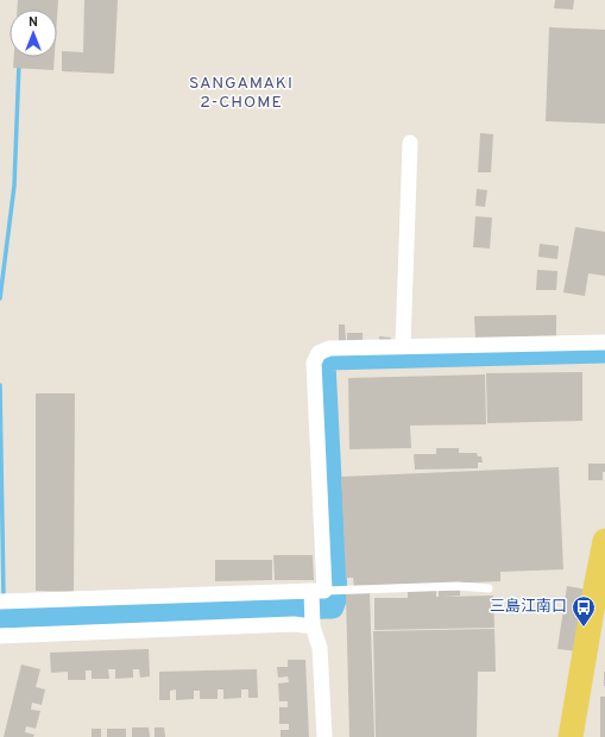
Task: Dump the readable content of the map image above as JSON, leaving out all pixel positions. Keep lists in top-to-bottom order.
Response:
{
  "districts": ["SANGAMAKI 2-CHOME"],
  "places": {
    "bus stop": ["三島江南口"]
  },
  "north": "top"
}
